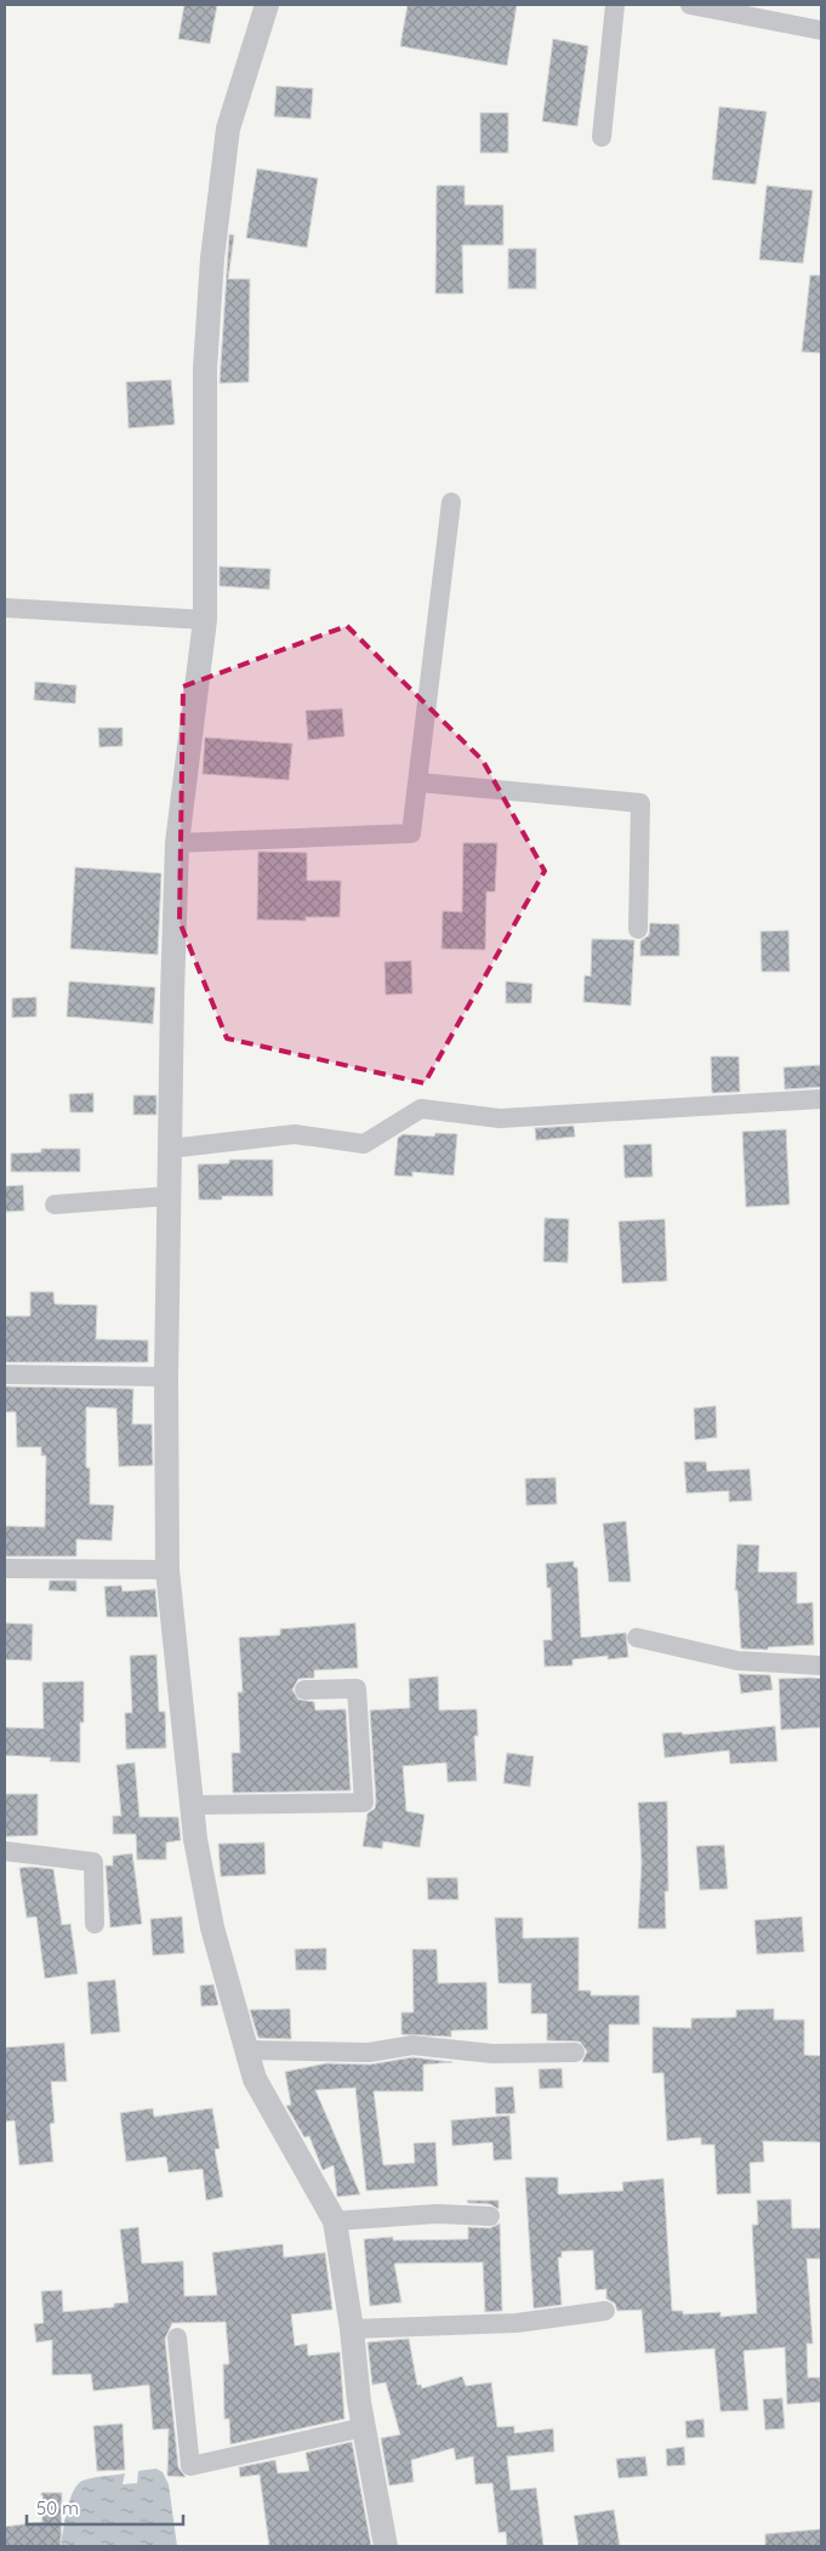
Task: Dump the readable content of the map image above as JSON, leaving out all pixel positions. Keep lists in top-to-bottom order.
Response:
{
  "scale_bar": "50 m"
}
